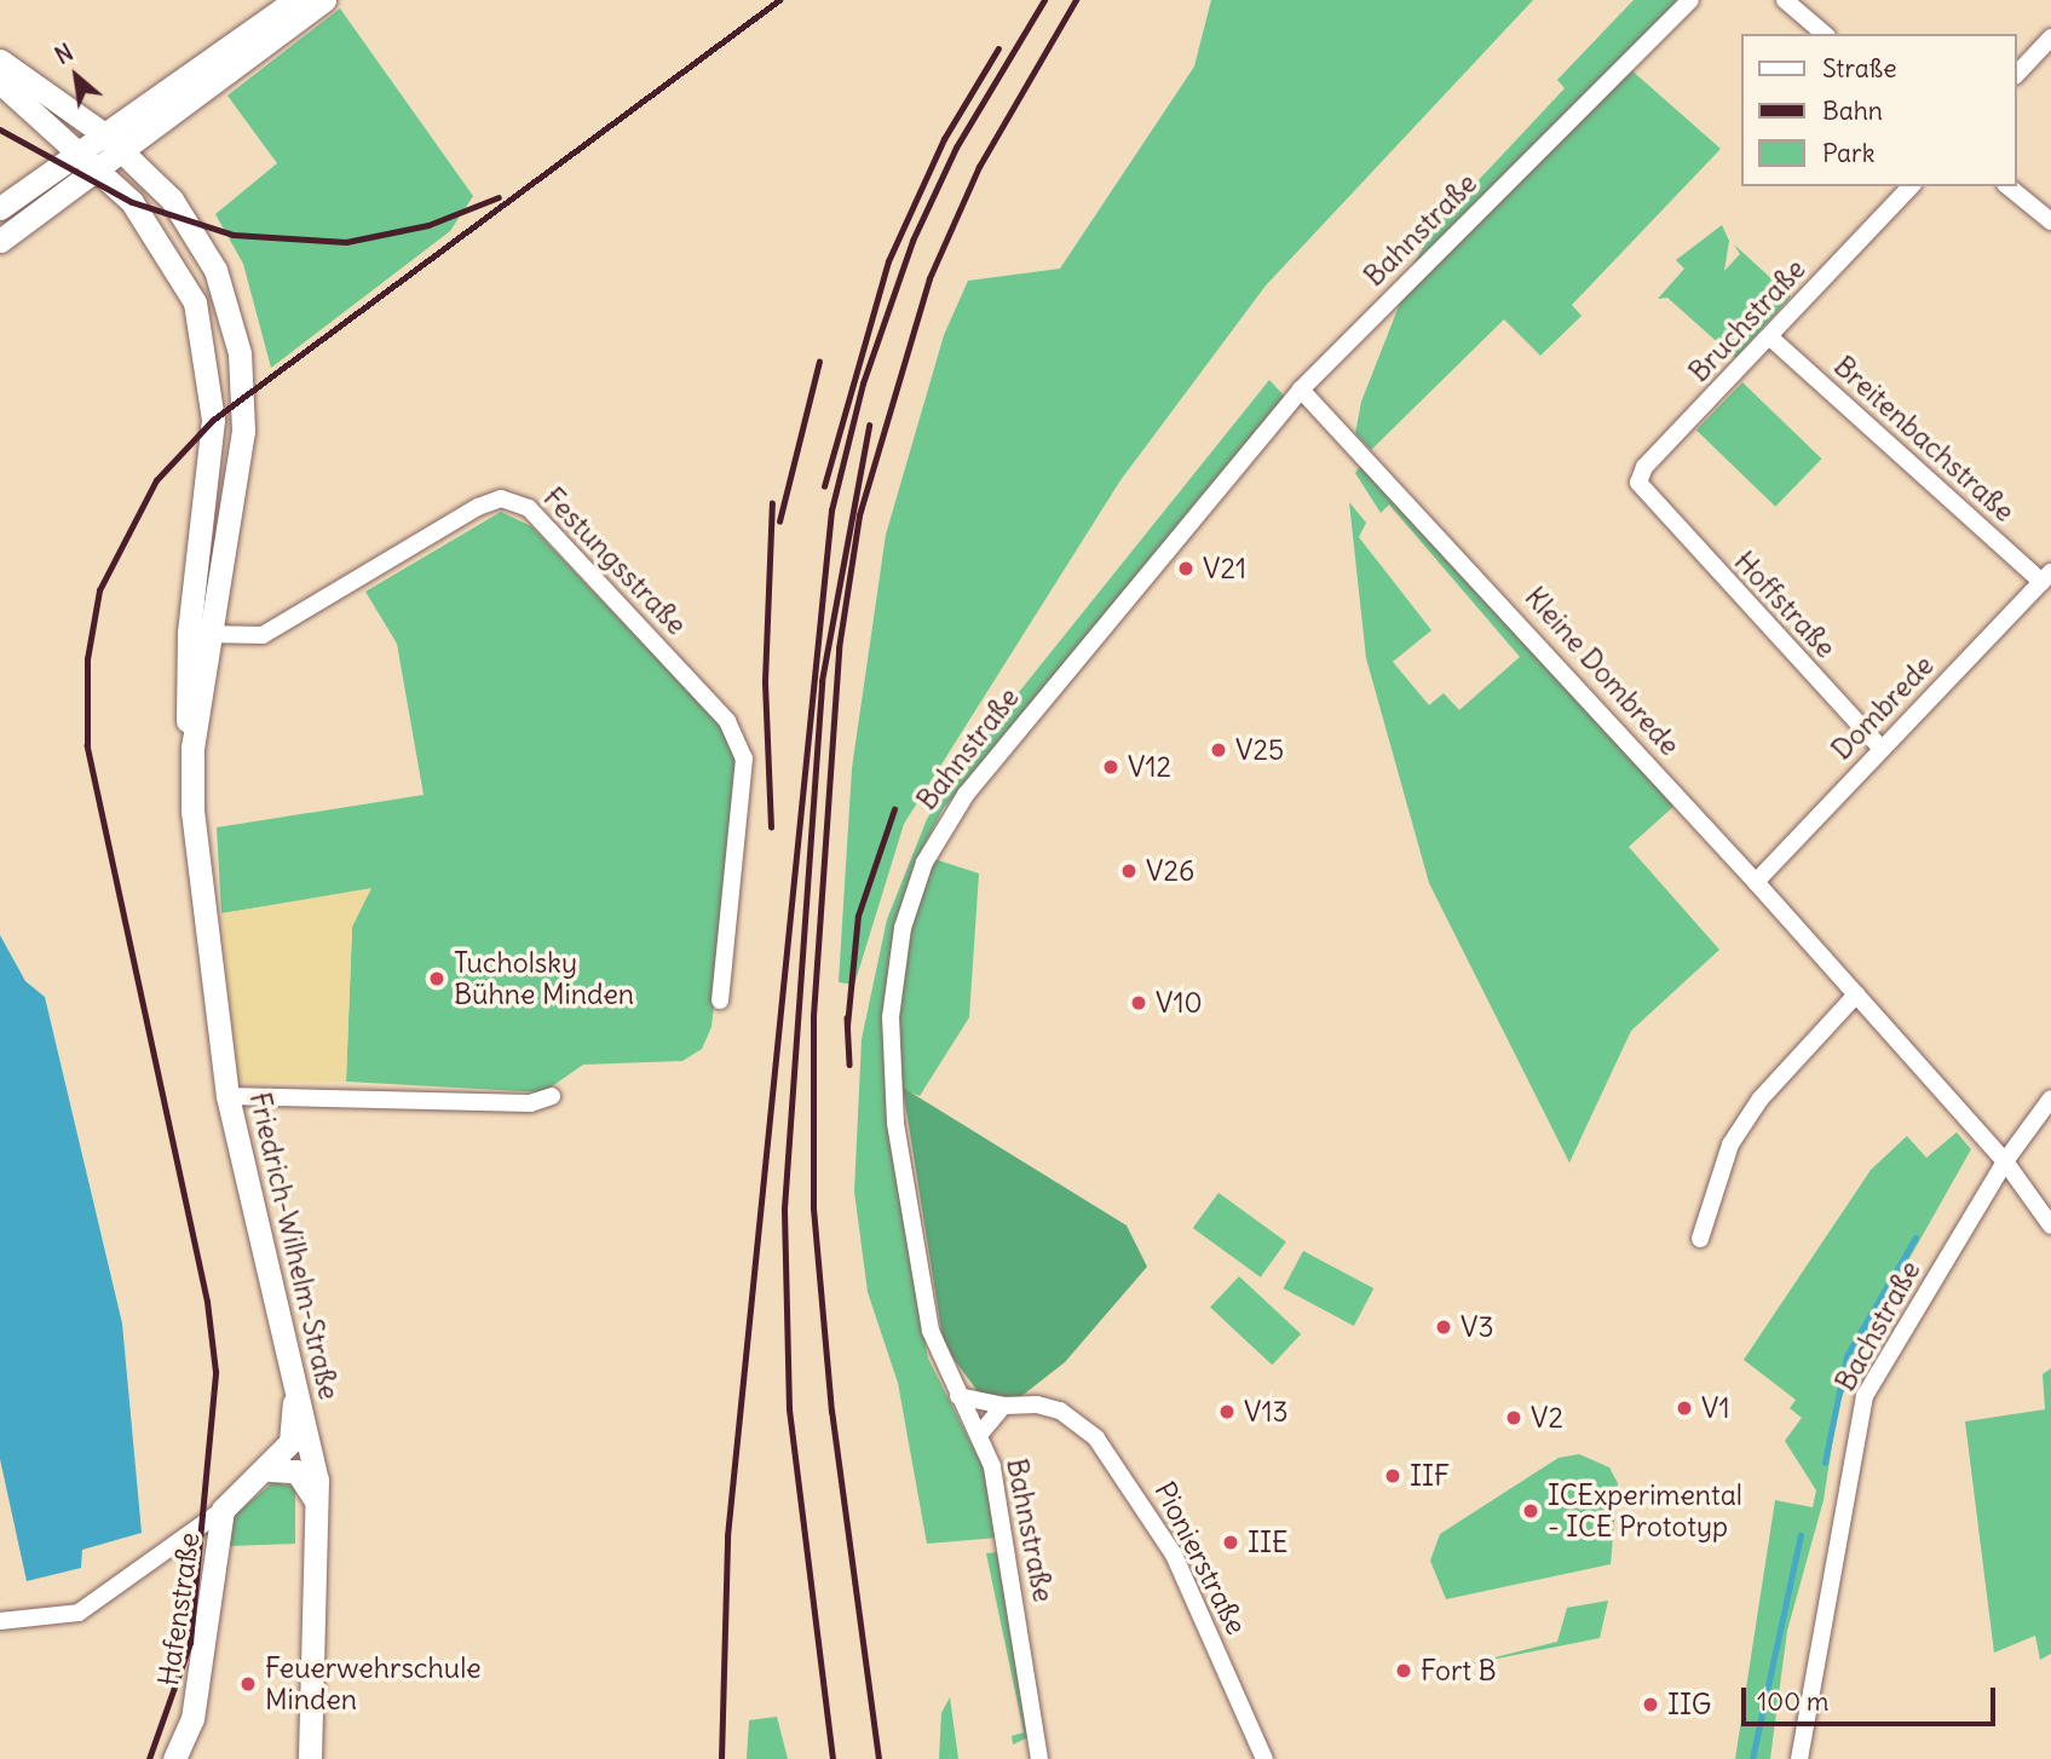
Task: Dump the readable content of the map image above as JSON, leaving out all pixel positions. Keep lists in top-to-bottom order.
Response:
{
  "streets": {
    "main road": ["Friedrich-Wilhelm-Straße", "Hafenstraße"],
    "street": [
      "Bahnstraße",
      "Bruchstraße",
      "Breitenbachstraße",
      "Festungsstraße",
      "Hoffstraße",
      "Kleine Dombrede",
      "Dombrede",
      "Bachstraße",
      "Pionierstraße"
    ]
  },
  "crossings": [
    ["Bahnstraße", "Kleine Dombrede"],
    ["Bahnstraße", "Pionierstraße"],
    ["Bruchstraße", "Breitenbachstraße"],
    ["Bruchstraße", "Hoffstraße"],
    ["Breitenbachstraße", "Dombrede"],
    ["Festungsstraße", "Friedrich-Wilhelm-Straße"],
    ["Hoffstraße", "Dombrede"],
    ["Kleine Dombrede", "Dombrede"],
    ["Kleine Dombrede", "Bachstraße"],
    ["Friedrich-Wilhelm-Straße", "Hafenstraße"]
  ],
  "places": [
    "V21",
    "V25",
    "V12",
    "V26",
    "Tucholsky Bühne Minden",
    "V10",
    "V3",
    "V1",
    "V13",
    "V2",
    "IIF",
    "ICExperimental - ICE Prototyp",
    "IIE",
    "Fort B",
    "Feuerwehrschule Minden",
    "IIG"
  ],
  "legend": ["Straße", "Bahn", "Park"],
  "scale_bar": "100 m",
  "north": "top left"
}
